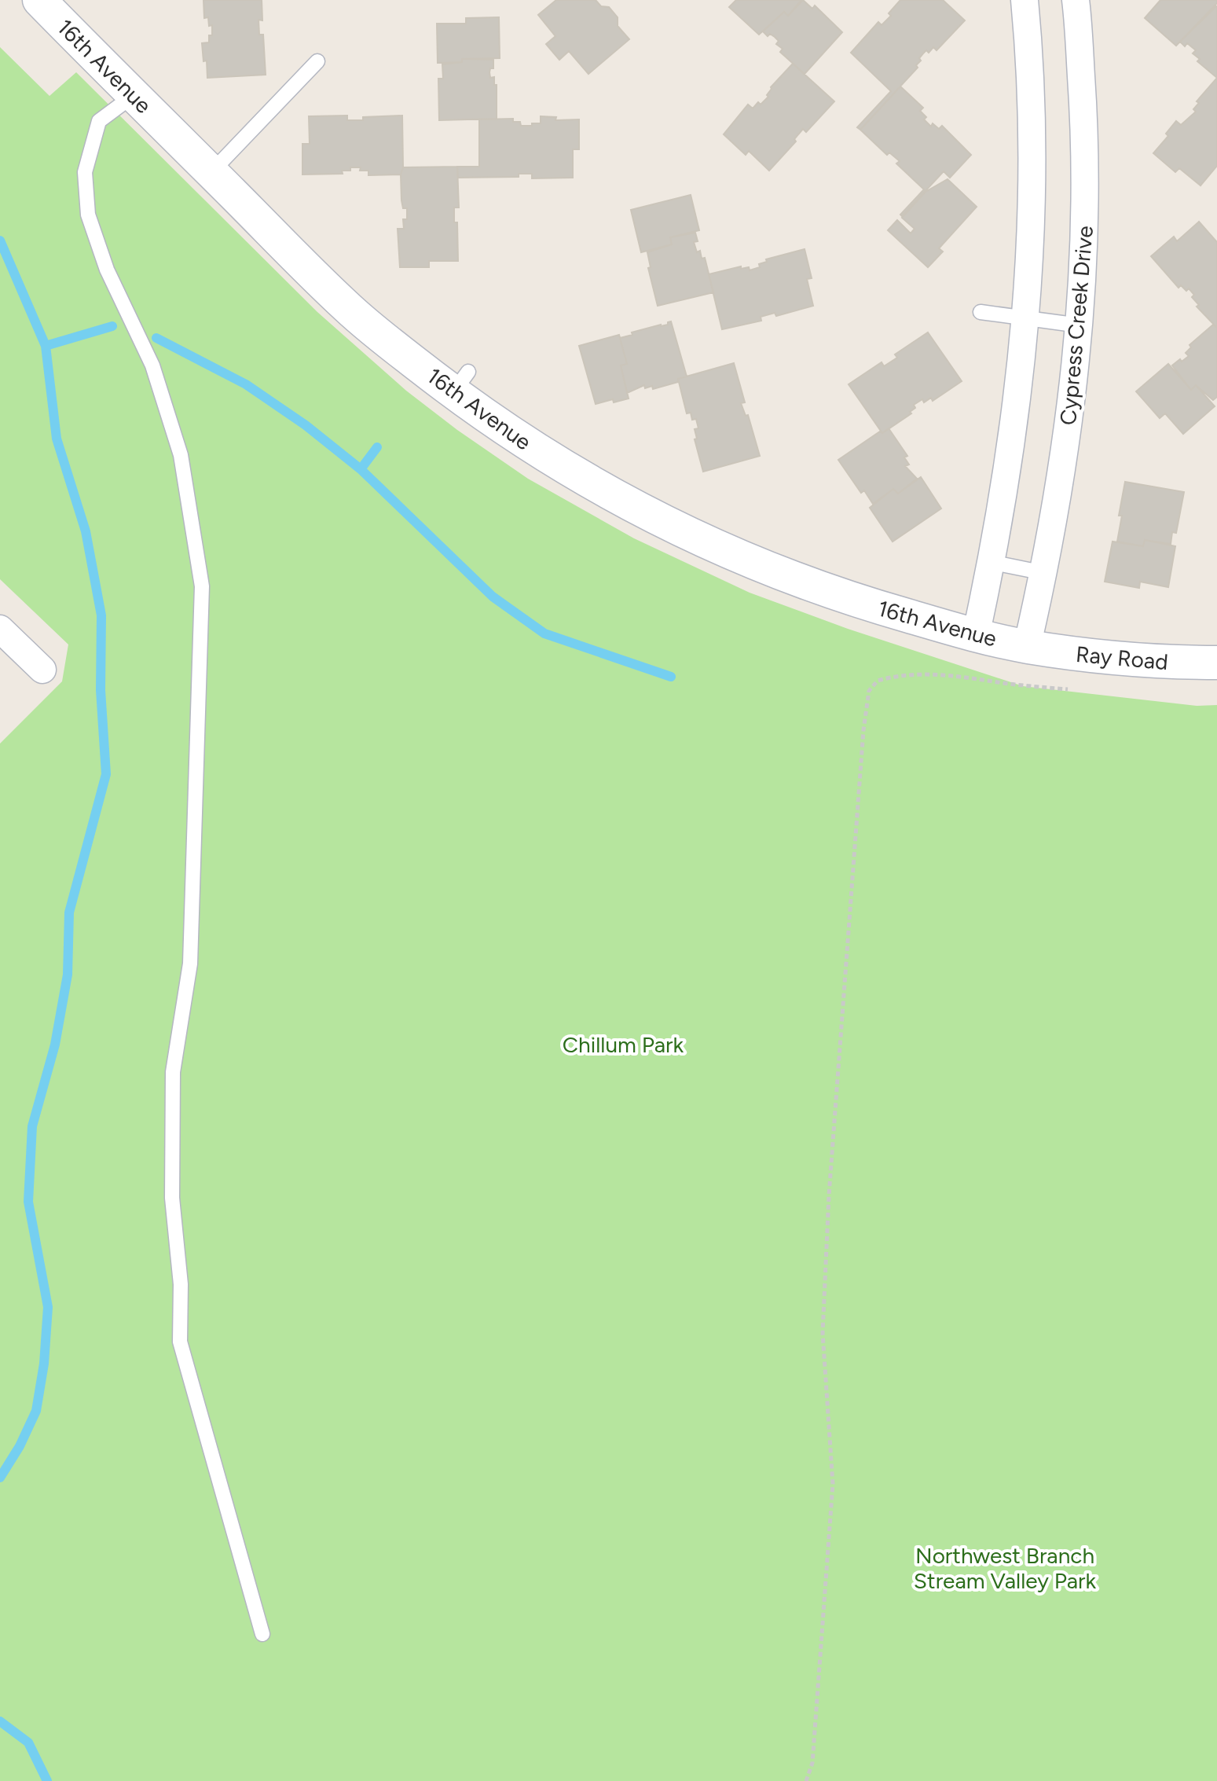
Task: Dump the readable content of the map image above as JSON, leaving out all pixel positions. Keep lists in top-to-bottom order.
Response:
{
  "streets": {
    "street": ["16th Avenue", "Cypress Creek Drive", "Ray Road"]
  },
  "crossings": [
    ["16th Avenue", "Cypress Creek Drive"],
    ["16th Avenue", "Ray Road"],
    ["Cypress Creek Drive", "Ray Road"]
  ],
  "parks": ["Chillum Park", "Northwest Branch Stream Valley Park"]
}
